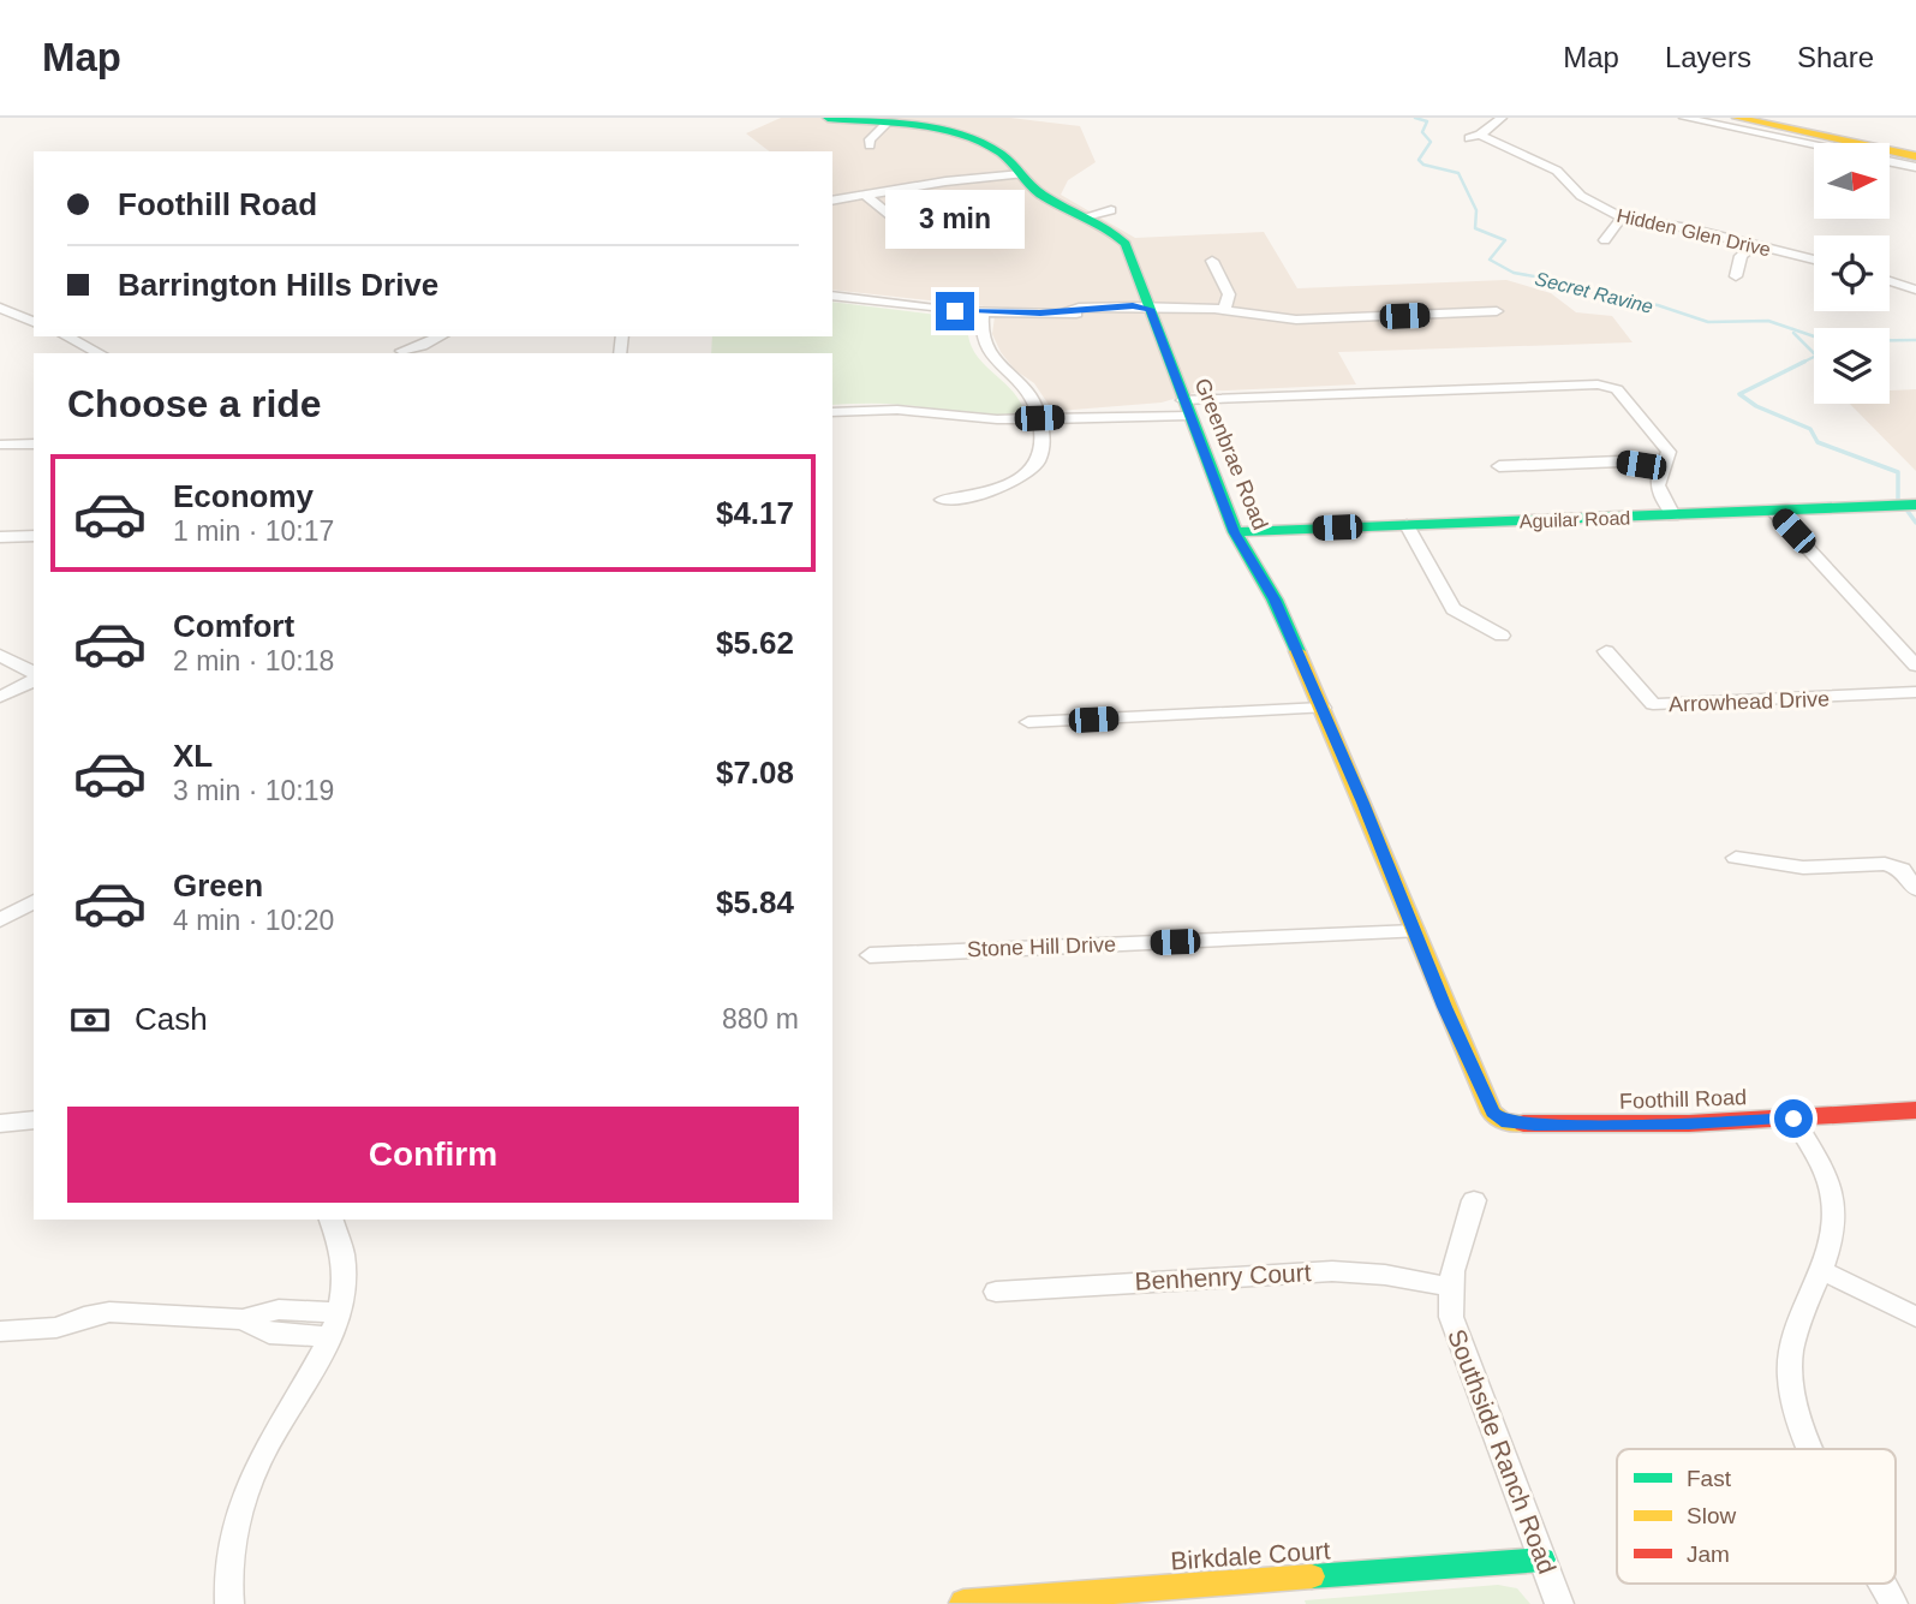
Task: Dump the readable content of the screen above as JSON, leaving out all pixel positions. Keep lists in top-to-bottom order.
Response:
{
  "streets": {
    "main road": [
      "Greenbrae Road",
      "Aguilar Road",
      "Foothill Road",
      "Birkdale Court"
    ],
    "street": [
      "Hidden Glen Drive",
      "Arrowhead Drive",
      "Stone Hill Drive",
      "Benhenry Court",
      "Southside Ranch Road"
    ]
  },
  "crossings": [
    ["Greenbrae Road", "Aguilar Road"],
    ["Greenbrae Road", "Stone Hill Drive"],
    ["Greenbrae Road", "Foothill Road"],
    ["Benhenry Court", "Southside Ranch Road"],
    ["Southside Ranch Road", "Birkdale Court"]
  ],
  "water": ["Secret Ravine"],
  "legend": ["Fast", "Slow", "Jam"],
  "north": "right",
  "page": {
    "header": "Map",
    "nav": ["Map", "Layers", "Share"],
    "banner": ["Foothill Road", "Barrington Hills Drive"],
    "bubble": "3 min",
    "heading": "Choose a ride",
    "list": [
      {
        "name": "Economy",
        "note": "1 min · 10:17",
        "value": "$4.17"
      },
      {
        "name": "Comfort",
        "note": "2 min · 10:18",
        "value": "$5.62"
      },
      {
        "name": "XL",
        "note": "3 min · 10:19",
        "value": "$7.08"
      },
      {
        "name": "Green",
        "note": "4 min · 10:20",
        "value": "$5.84"
      }
    ],
    "pay": ["Cash", "880 m"],
    "buttons": "Confirm"
  }
}
